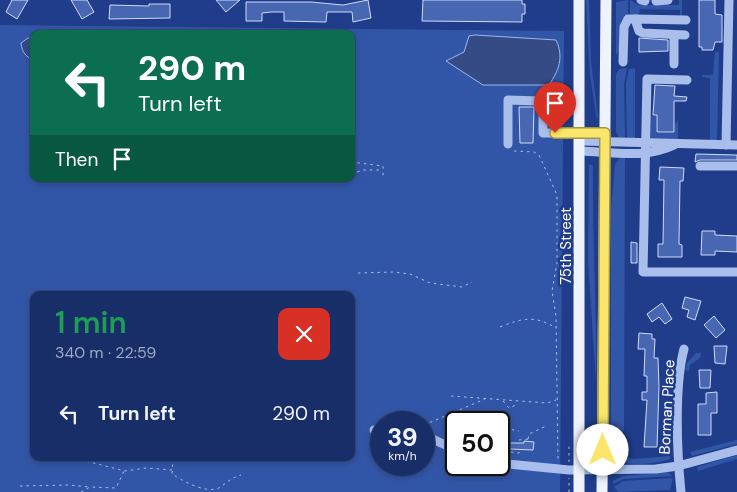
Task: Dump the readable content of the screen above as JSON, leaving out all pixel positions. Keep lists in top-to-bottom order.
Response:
{
  "streets": {
    "main road": ["75th Street"],
    "street": ["Borman Place"]
  },
  "page": {
    "turn": ["290 m", "Turn left"],
    "then": "Then",
    "heading": ["1 min", "340 m · 22:59"],
    "list": [
      {
        "name": "Turn left",
        "value": "290 m"
      }
    ],
    "speed": "39 km/h",
    "limit": "50"
  }
}
